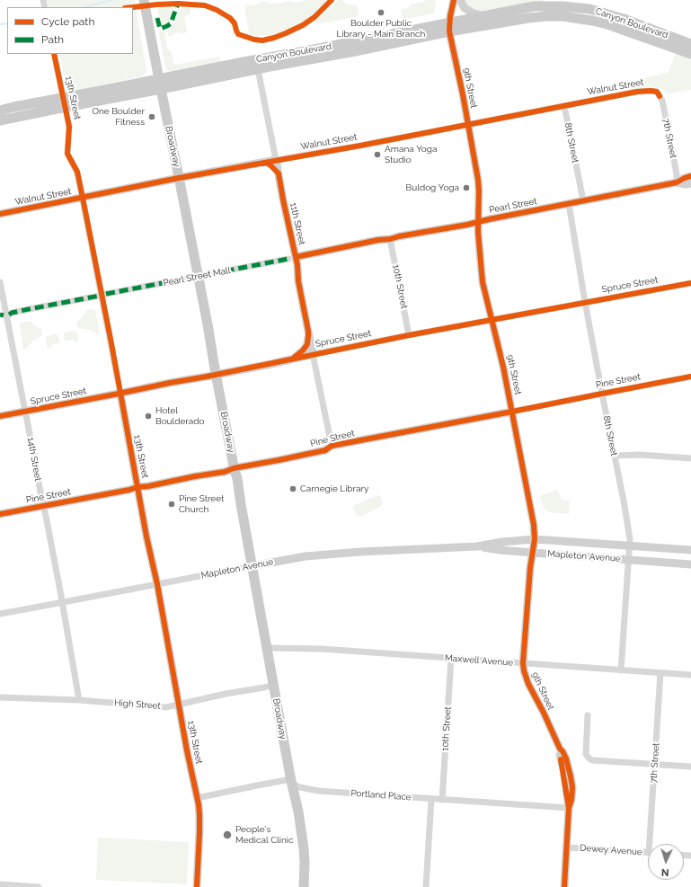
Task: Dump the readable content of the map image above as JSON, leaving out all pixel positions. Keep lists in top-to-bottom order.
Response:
{
  "streets": {
    "main road": ["Canyon Boulevard", "Broadway"],
    "street": [
      "Walnut Street",
      "9th Street",
      "13th Street",
      "7th Street",
      "8th Street",
      "Pearl Street",
      "11th Street",
      "Pearl Street Mall",
      "Spruce Street",
      "10th Street",
      "Pine Street",
      "14th Street",
      "Mapleton Avenue",
      "Maxwell Avenue",
      "High Street",
      "Portland Place",
      "Dewey Avenue"
    ]
  },
  "crossings": [
    ["Canyon Boulevard", "9th Street"],
    ["Canyon Boulevard", "13th Street"],
    ["Canyon Boulevard", "Broadway"],
    ["Canyon Boulevard", "11th Street"],
    ["Walnut Street", "9th Street"],
    ["Walnut Street", "13th Street"],
    ["Walnut Street", "7th Street"],
    ["Walnut Street", "8th Street"],
    ["Walnut Street", "Broadway"],
    ["Walnut Street", "11th Street"],
    ["9th Street", "Pearl Street"],
    ["9th Street", "Spruce Street"],
    ["9th Street", "Pine Street"],
    ["9th Street", "Mapleton Avenue"],
    ["9th Street", "Maxwell Avenue"],
    ["9th Street", "Portland Place"],
    ["9th Street", "Dewey Avenue"],
    ["13th Street", "Spruce Street"],
    ["13th Street", "Pine Street"],
    ["13th Street", "Mapleton Avenue"],
    ["13th Street", "High Street"],
    ["7th Street", "Pearl Street"],
    ["7th Street", "Maxwell Avenue"],
    ["8th Street", "Pearl Street"],
    ["8th Street", "Spruce Street"],
    ["8th Street", "Pine Street"],
    ["8th Street", "Mapleton Avenue"],
    ["8th Street", "Maxwell Avenue"],
    ["Broadway", "Pearl Street Mall"],
    ["Broadway", "Spruce Street"],
    ["Broadway", "Pine Street"],
    ["Broadway", "Mapleton Avenue"],
    ["Broadway", "Maxwell Avenue"],
    ["Broadway", "High Street"],
    ["Broadway", "Portland Place"],
    ["Pearl Street", "11th Street"],
    ["Pearl Street", "Pearl Street Mall"],
    ["Pearl Street", "10th Street"],
    ["11th Street", "Pearl Street Mall"],
    ["11th Street", "Spruce Street"],
    ["11th Street", "Pine Street"],
    ["Spruce Street", "10th Street"],
    ["Spruce Street", "14th Street"],
    ["10th Street", "Maxwell Avenue"],
    ["10th Street", "Portland Place"],
    ["Pine Street", "14th Street"],
    ["14th Street", "Mapleton Avenue"],
    ["14th Street", "High Street"]
  ],
  "places": [
    "Boulder Public Library - Main Branch",
    "One Boulder Fitness",
    "Amana Yoga Studio",
    "Buldog Yoga",
    "Hotel Boulderado",
    "Carnegie Library",
    "Pine Street Church",
    "People's Medical Clinic"
  ],
  "legend": ["Cycle path", "Path"],
  "north": "bottom"
}
